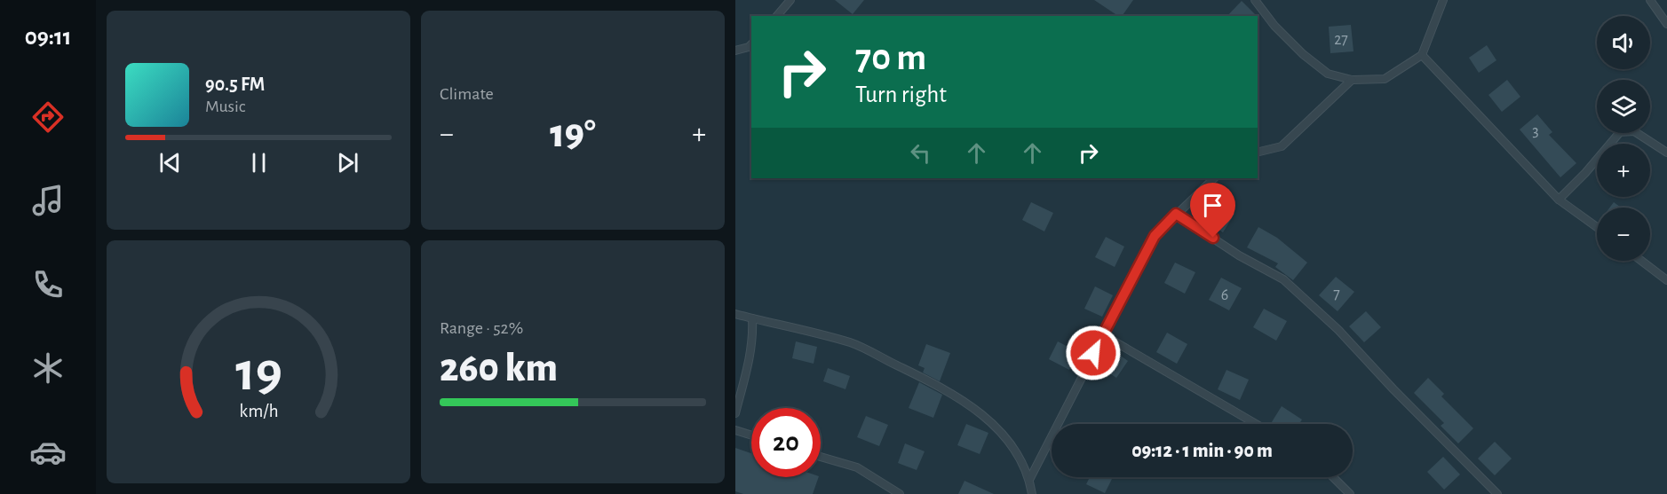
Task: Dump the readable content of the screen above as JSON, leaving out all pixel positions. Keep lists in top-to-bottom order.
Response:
{
  "house_numbers": [
    "27",
    "3",
    "7",
    "6"
  ],
  "page": {
    "tabs": "09:11",
    "tile": [
      "Climate",
      ["Range · 52%", "260 km"]
    ],
    "map_buttons": ["+", "−"],
    "turn": ["70 m", "Turn right"],
    "song": ["90.5 FM", "Music"],
    "heat": ["−", "19°", "+"],
    "limit": "20",
    "trip": "09:12 · 1 min · 90 m",
    "gauge": ["19", "km/h"]
  }
}
